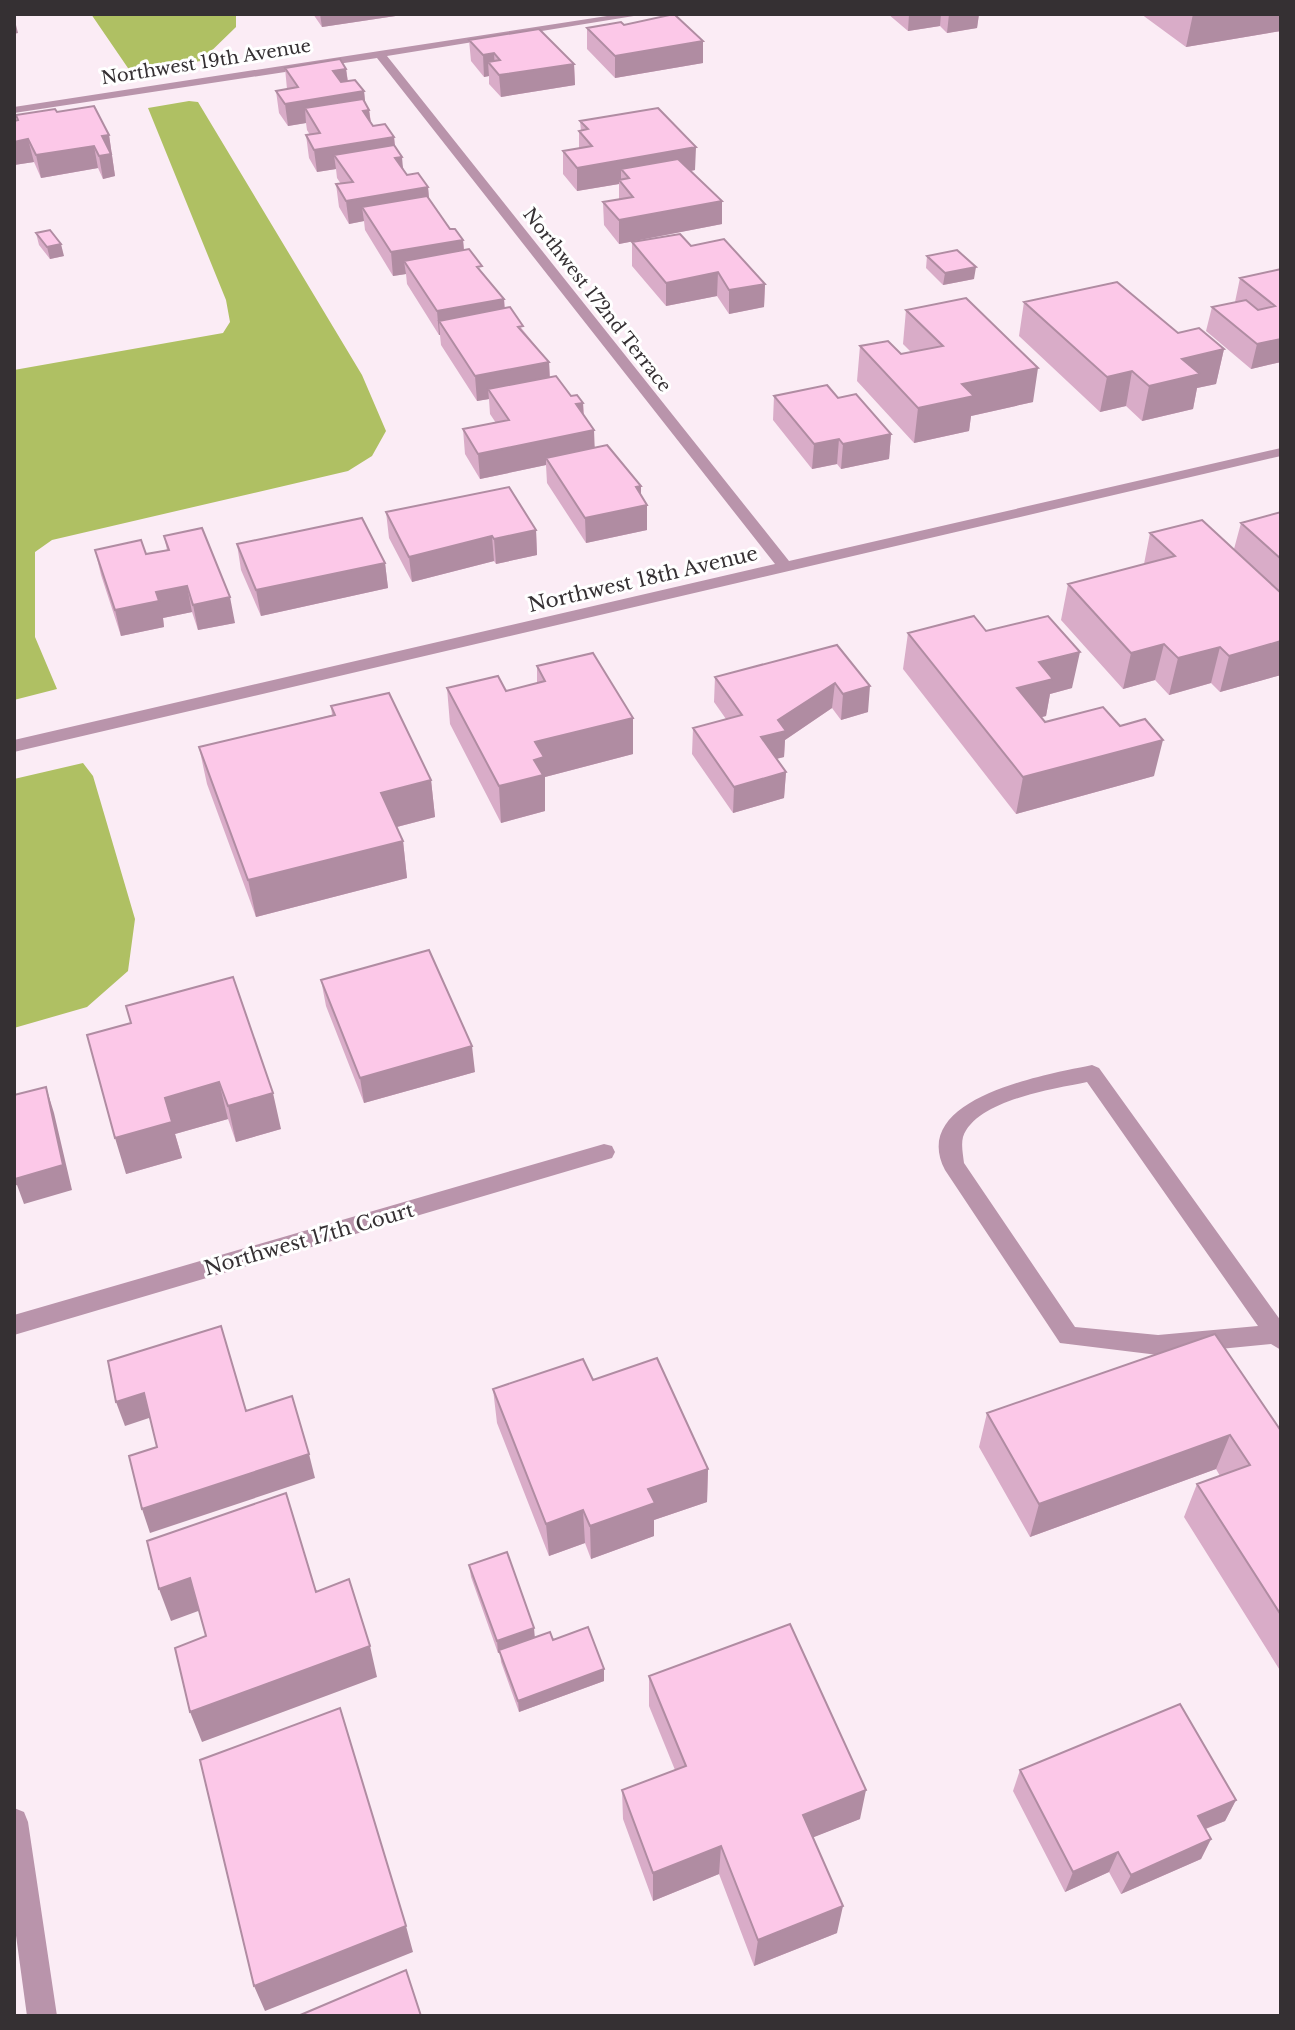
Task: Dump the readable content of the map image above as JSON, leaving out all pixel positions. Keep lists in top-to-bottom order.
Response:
{
  "streets": {
    "street": [
      "Northwest 19th Avenue",
      "Northwest 172nd Terrace",
      "Northwest 18th Avenue",
      "Northwest 17th Court"
    ]
  },
  "crossings": [
    ["Northwest 19th Avenue", "Northwest 172nd Terrace"],
    ["Northwest 172nd Terrace", "Northwest 18th Avenue"]
  ]
}
